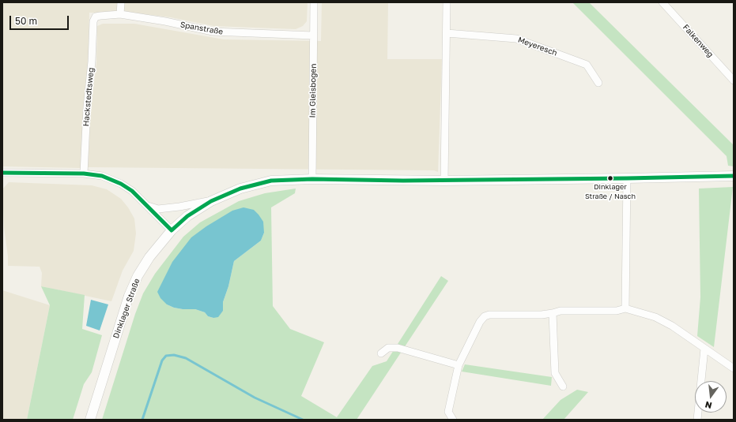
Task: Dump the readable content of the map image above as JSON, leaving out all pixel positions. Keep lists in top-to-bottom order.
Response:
{
  "streets": {
    "main road": ["Dinklager Straße"],
    "street": [
      "Spanstraße",
      "Falkenweg",
      "Meyeresch",
      "Im Gleisbogen",
      "Hackstedtsweg"
    ]
  },
  "crossings": [
    ["Spanstraße", "Im Gleisbogen"],
    ["Spanstraße", "Hackstedtsweg"],
    ["Im Gleisbogen", "Dinklager Straße"]
  ],
  "places": ["Dinklager Straße / Nasch"],
  "scale_bar": "50 m",
  "north": "bottom"
}
